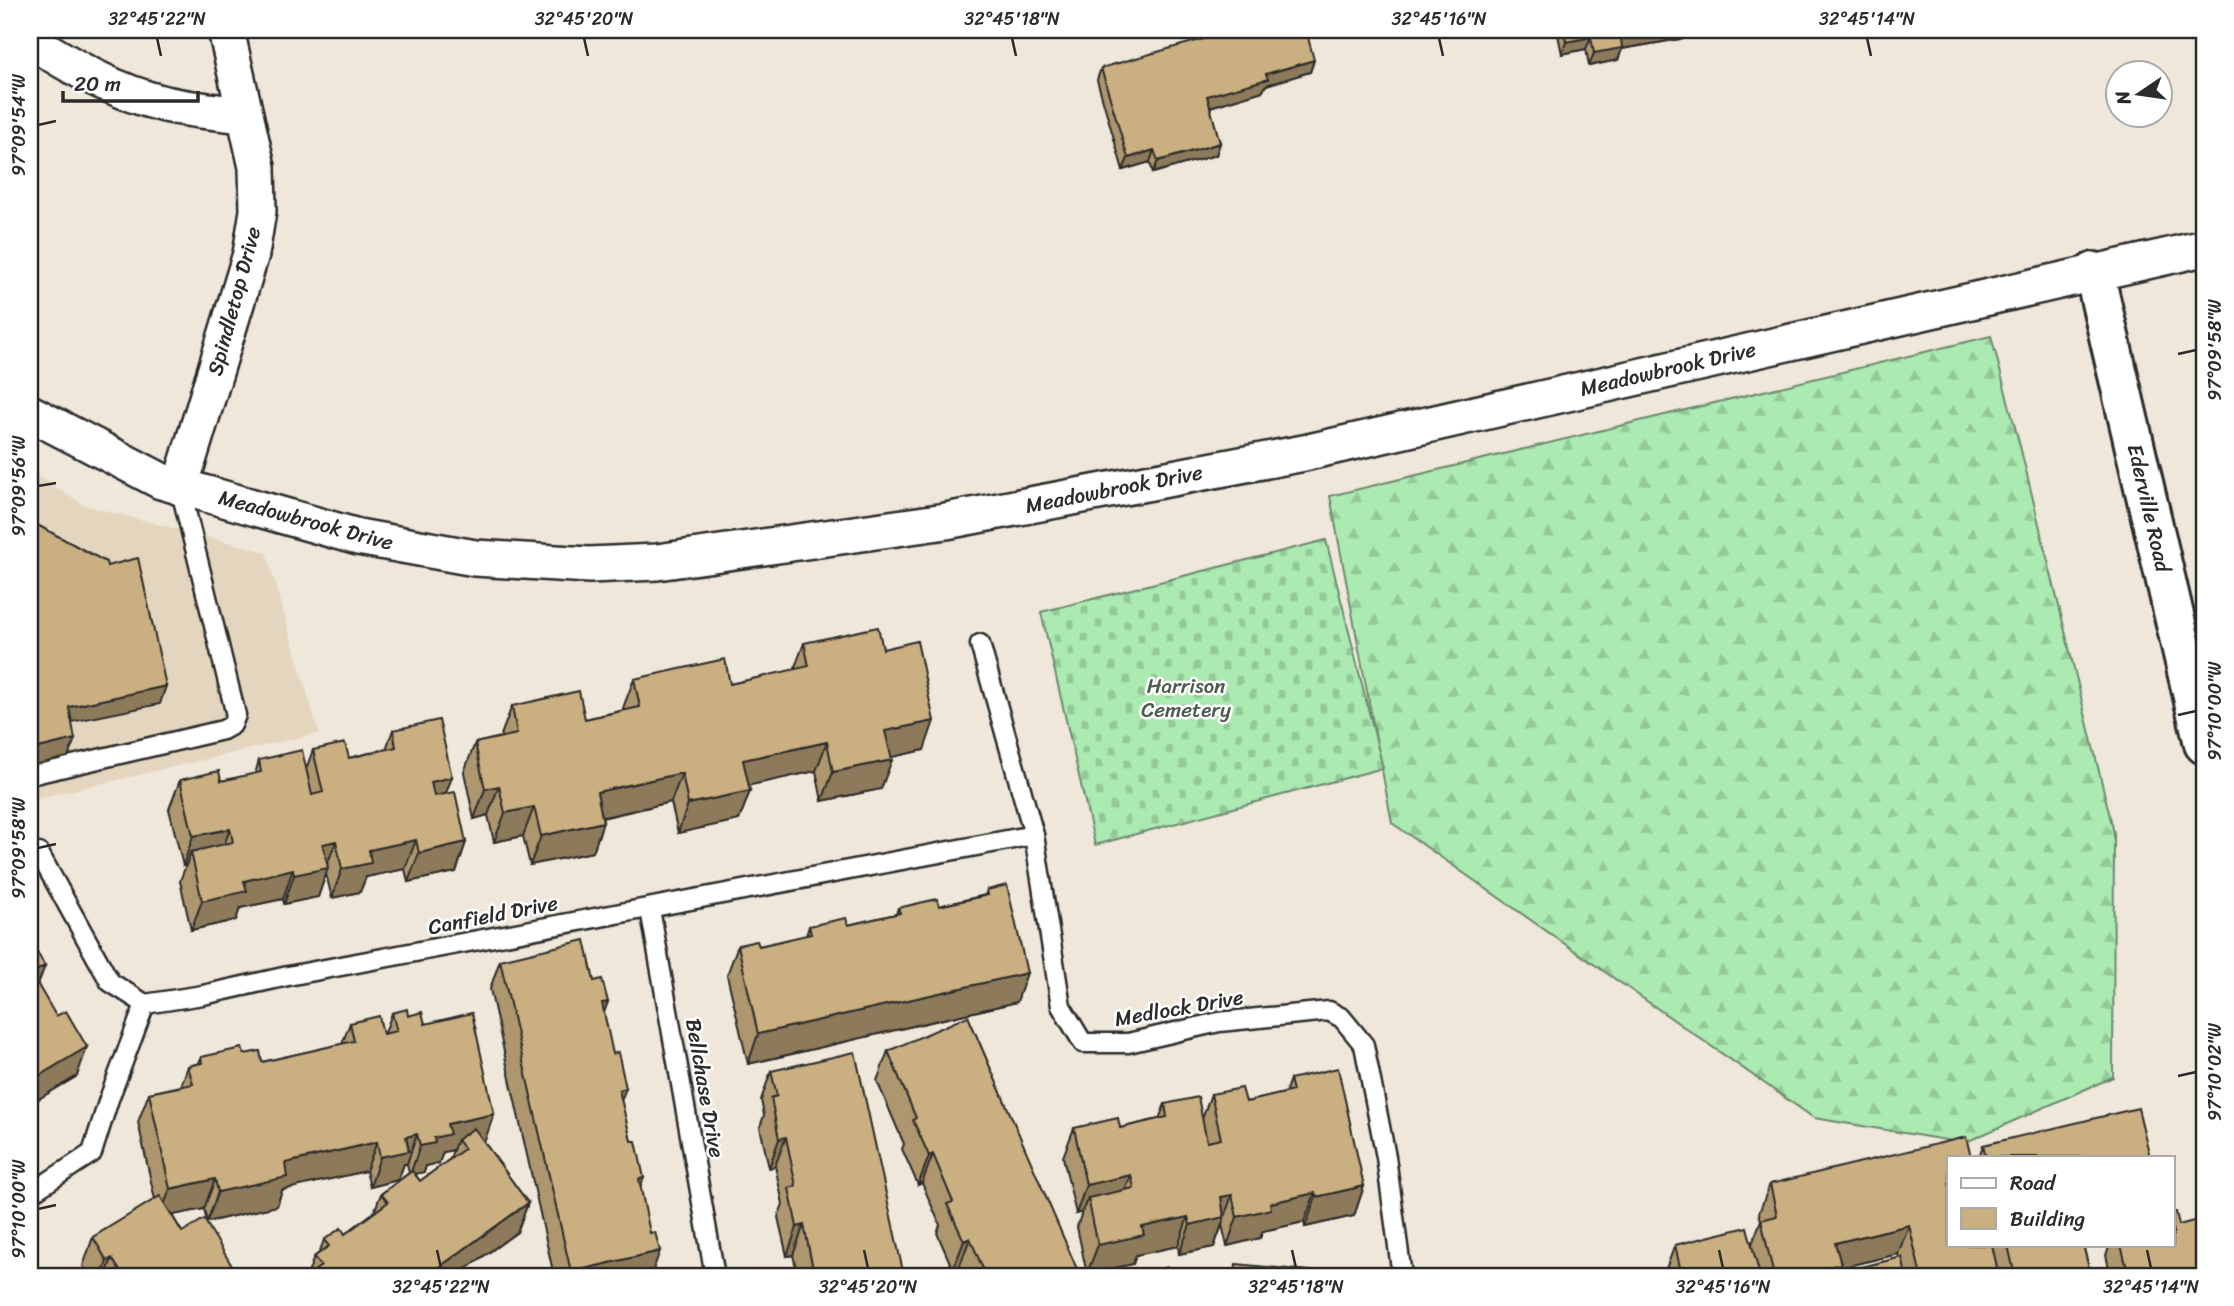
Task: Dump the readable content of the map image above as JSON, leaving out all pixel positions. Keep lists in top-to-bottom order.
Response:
{
  "streets": {
    "street": ["Spindletop Drive", "Meadowbrook Drive", "Ederville Road"],
    "lane": ["Canfield Drive", "Medlock Drive", "Bellchase Drive"]
  },
  "crossings": [
    ["Spindletop Drive", "Meadowbrook Drive"],
    ["Meadowbrook Drive", "Ederville Road"],
    ["Canfield Drive", "Medlock Drive"],
    ["Canfield Drive", "Bellchase Drive"]
  ],
  "parks": ["Harrison Cemetery"],
  "legend": ["Road", "Building"],
  "scale_bar": "20 m",
  "north": "left",
  "coordinates": [
    "32°45'22\"N",
    "32°45'20\"N",
    "32°45'18\"N",
    "32°45'16\"N",
    "32°45'14\"N",
    "97°09'54\"W",
    "97°09'58\"W",
    "97°09'56\"W",
    "97°10'00\"W",
    "97°10'02\"W"
  ]
}
